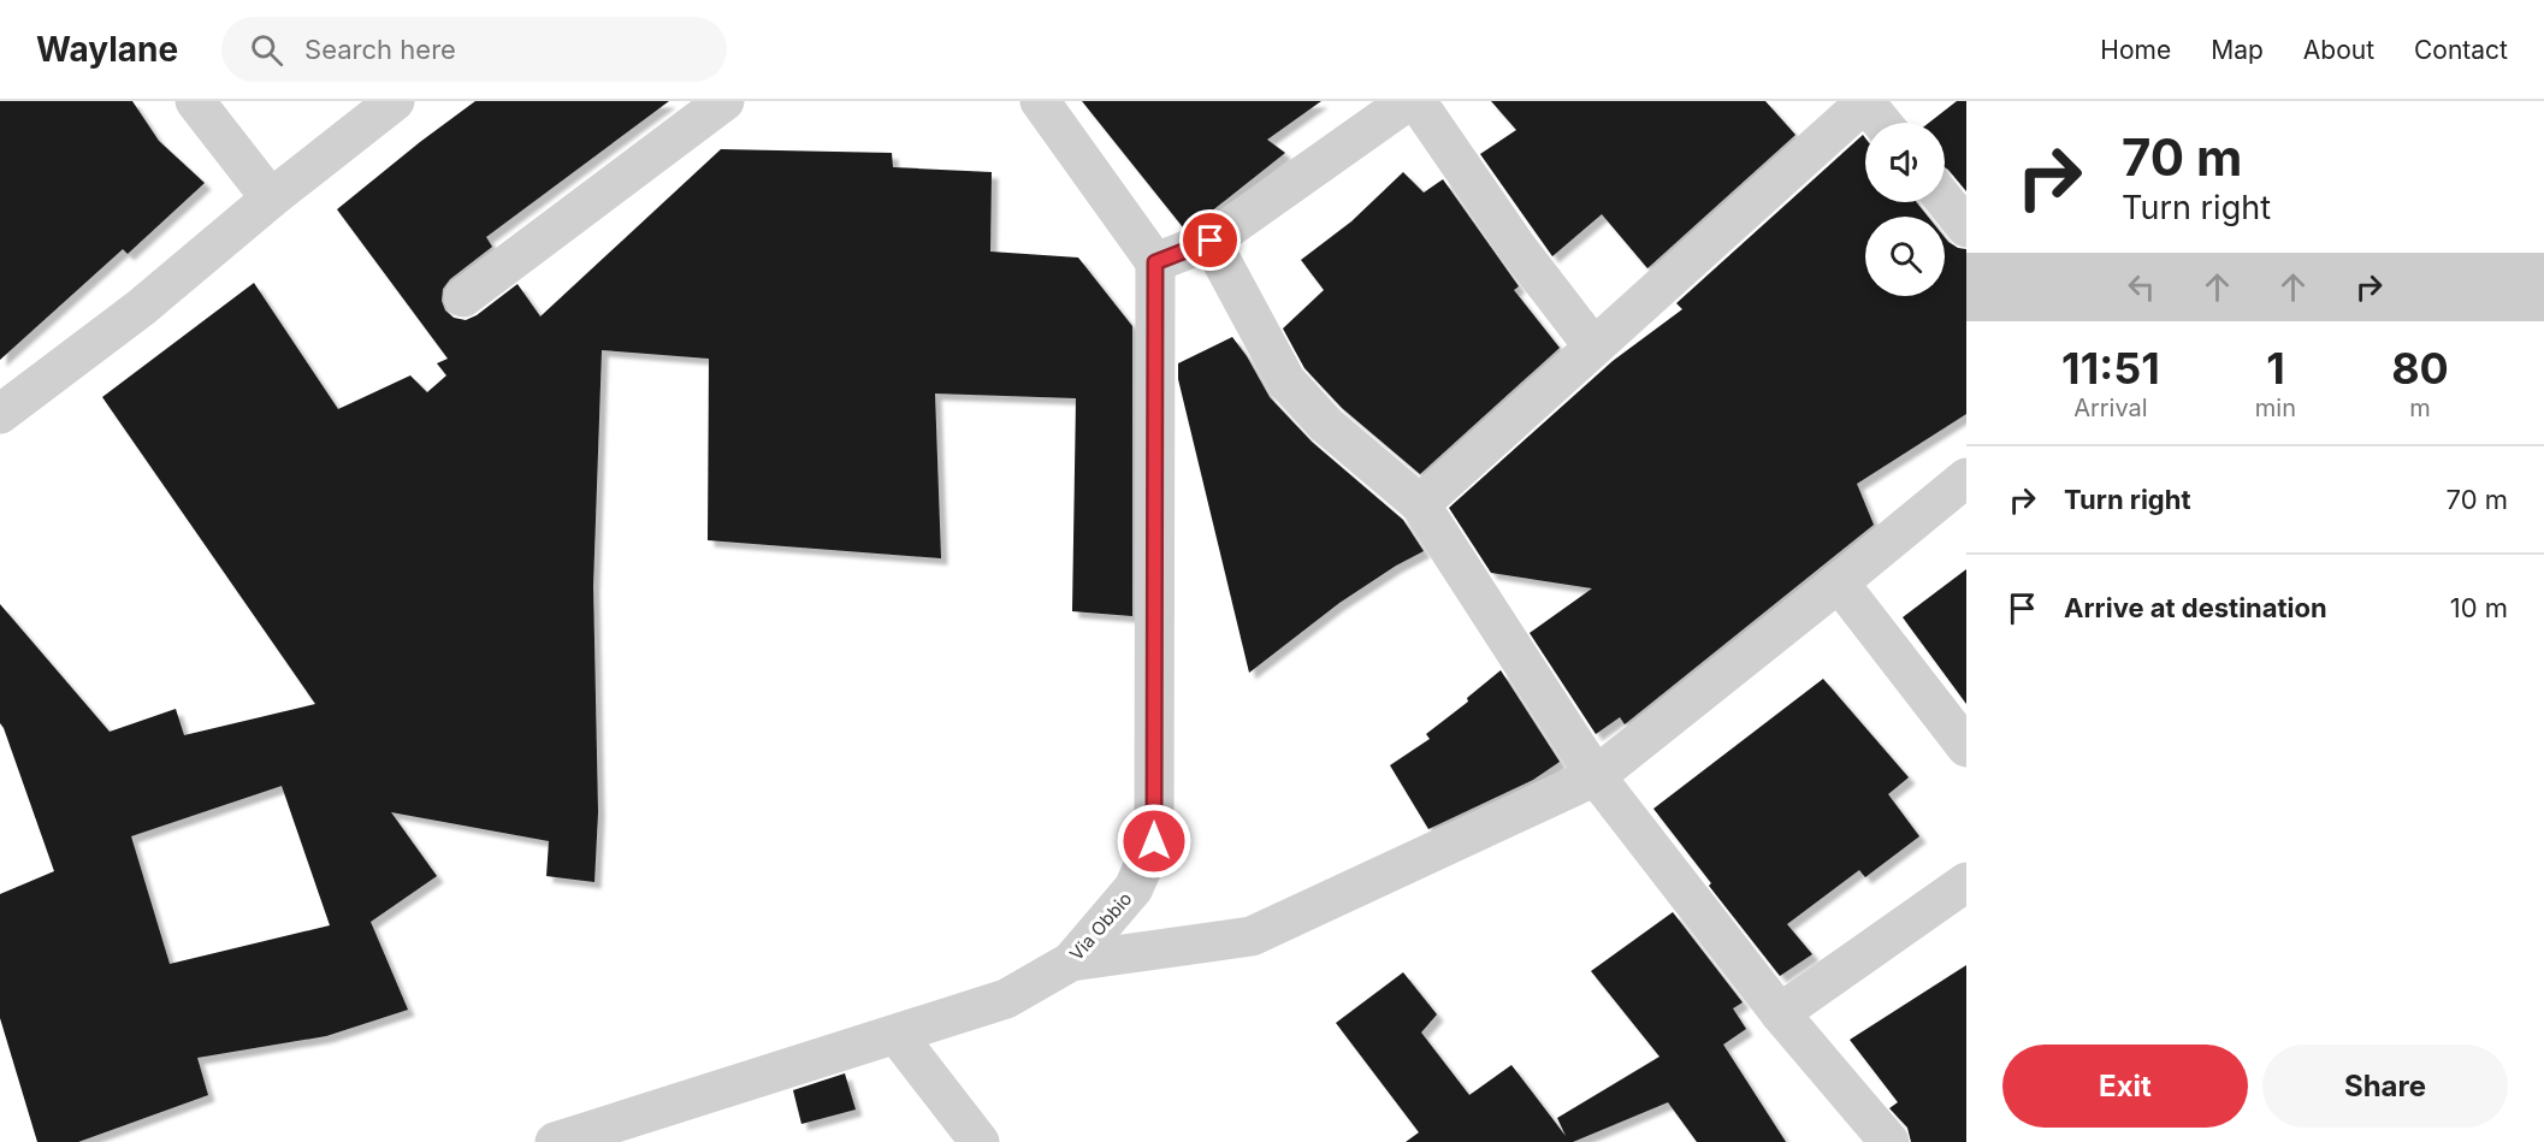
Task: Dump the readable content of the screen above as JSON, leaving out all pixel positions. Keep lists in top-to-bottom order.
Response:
{
  "streets": {
    "street": ["Via Obbio"]
  },
  "page": {
    "header": "Waylane",
    "search": "Search here",
    "nav": [
      "Home",
      "Map",
      "About",
      "Contact"
    ],
    "turn": ["70 m", "Turn right"],
    "eta": [
      "11:51",
      "Arrival",
      "1",
      "min",
      "80",
      "m"
    ],
    "list": [
      {
        "name": "Turn right",
        "value": "70 m"
      },
      {
        "name": "Arrive at destination",
        "value": "10 m"
      }
    ],
    "buttons": ["Exit", "Share"]
  }
}
